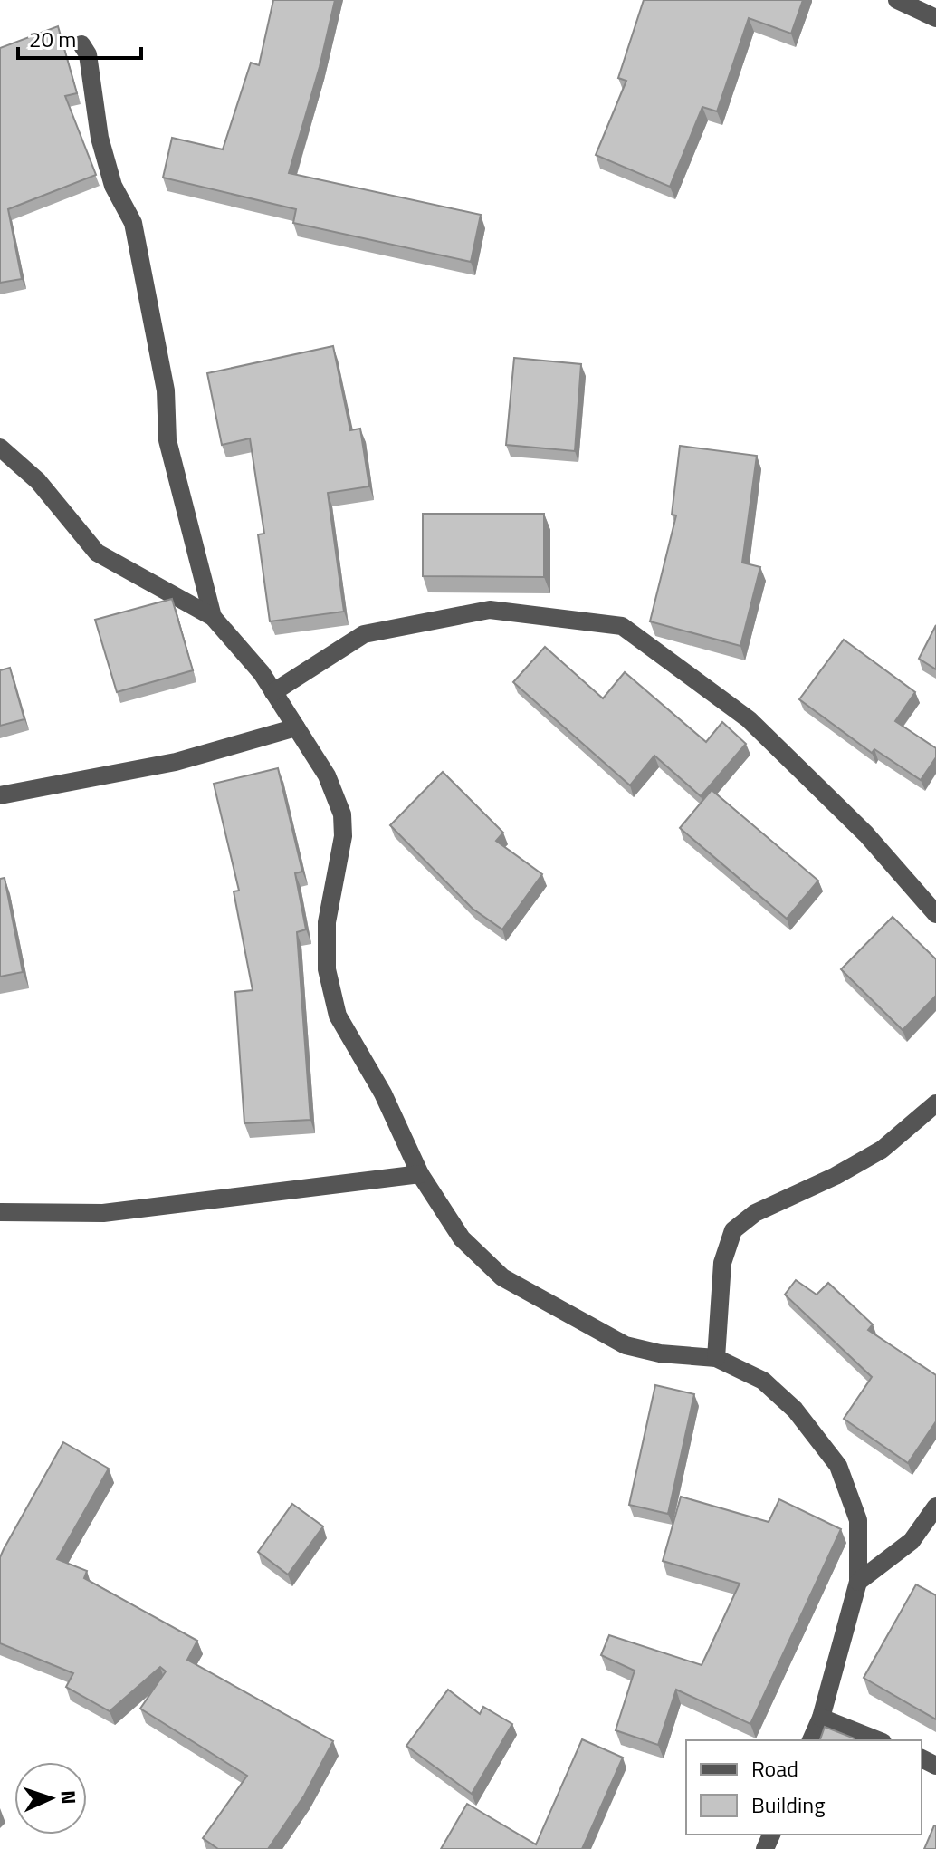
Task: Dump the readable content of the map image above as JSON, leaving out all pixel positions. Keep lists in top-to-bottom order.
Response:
{
  "legend": ["Road", "Building"],
  "scale_bar": "20 m",
  "north": "right"
}
